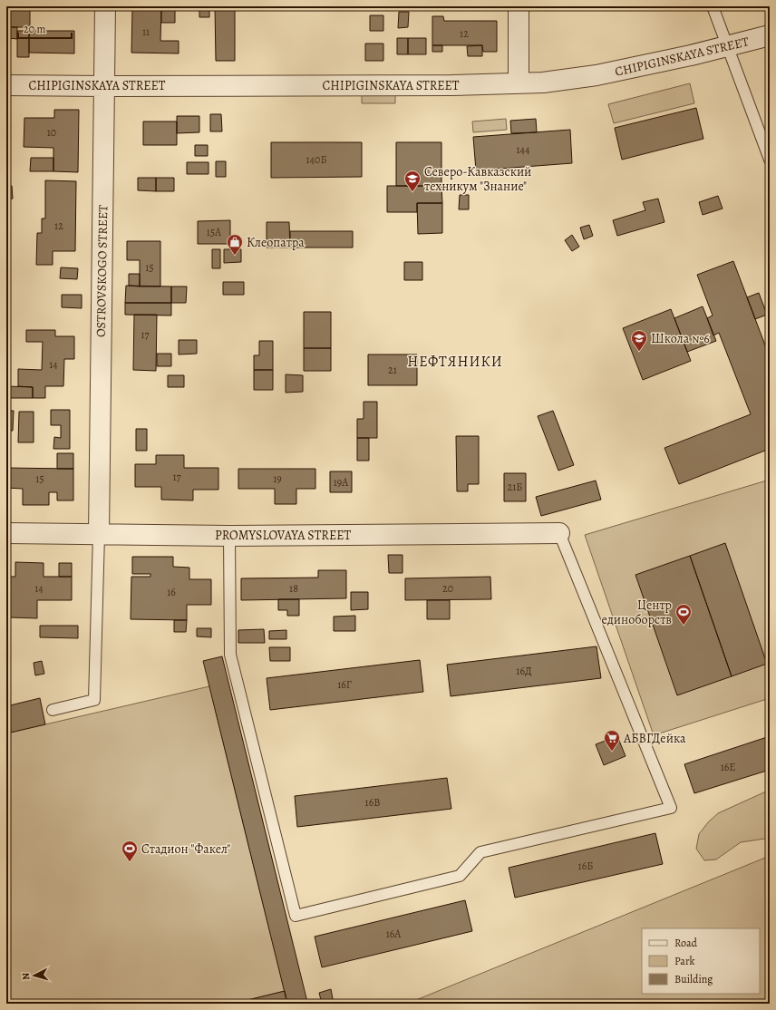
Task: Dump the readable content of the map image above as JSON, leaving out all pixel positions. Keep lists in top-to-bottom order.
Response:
{
  "streets": {
    "street": ["CHIPIGINSKAYA STREET", "OSTROVSKOGO STREET", "PROMYSLOVAYA STREET"]
  },
  "crossings": [
    ["CHIPIGINSKAYA STREET", "OSTROVSKOGO STREET"],
    ["OSTROVSKOGO STREET", "PROMYSLOVAYA STREET"]
  ],
  "districts": ["НЕФТЯНИКИ"],
  "places": {
    "school or university": ["Северо-Кавказский техникум \"Знание\"", "Школа №6"],
    "shop": ["Клеопатра"],
    "sports": ["Центр единоборств", "Стадион \"Факел\""],
    "supermarket": ["АБВГДейка"]
  },
  "house_numbers": [
    "11",
    "12",
    "10",
    "144",
    "140Б",
    "12",
    "15А",
    "15",
    "17",
    "14",
    "21",
    "17",
    "15",
    "19",
    "19А",
    "21Б",
    "14",
    "18",
    "20",
    "16",
    "16Д",
    "16Г",
    "16Е",
    "16В",
    "16Б",
    "16А"
  ],
  "legend": ["Road", "Park", "Building"],
  "scale_bar": "20 m",
  "north": "left"
}
